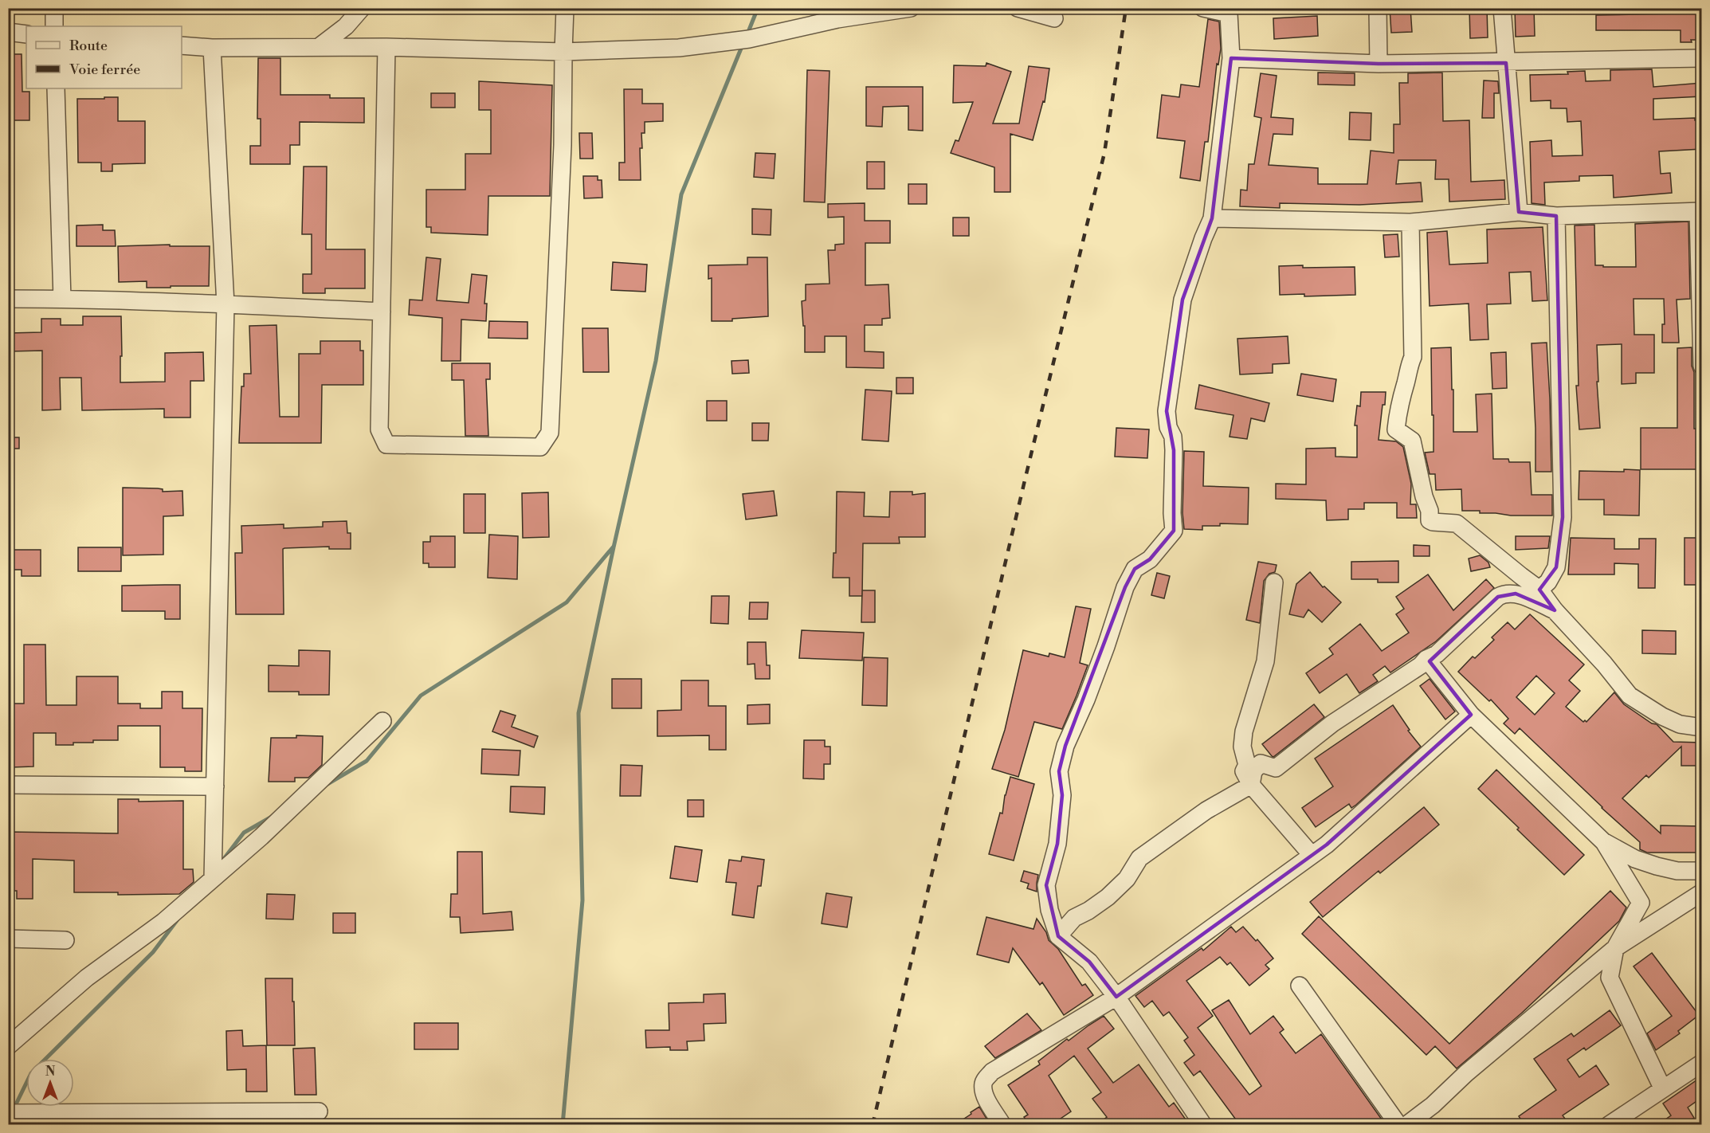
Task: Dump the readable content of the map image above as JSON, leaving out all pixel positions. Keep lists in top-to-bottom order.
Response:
{
  "legend": ["Route", "Voie ferrée"],
  "north": "top"
}
